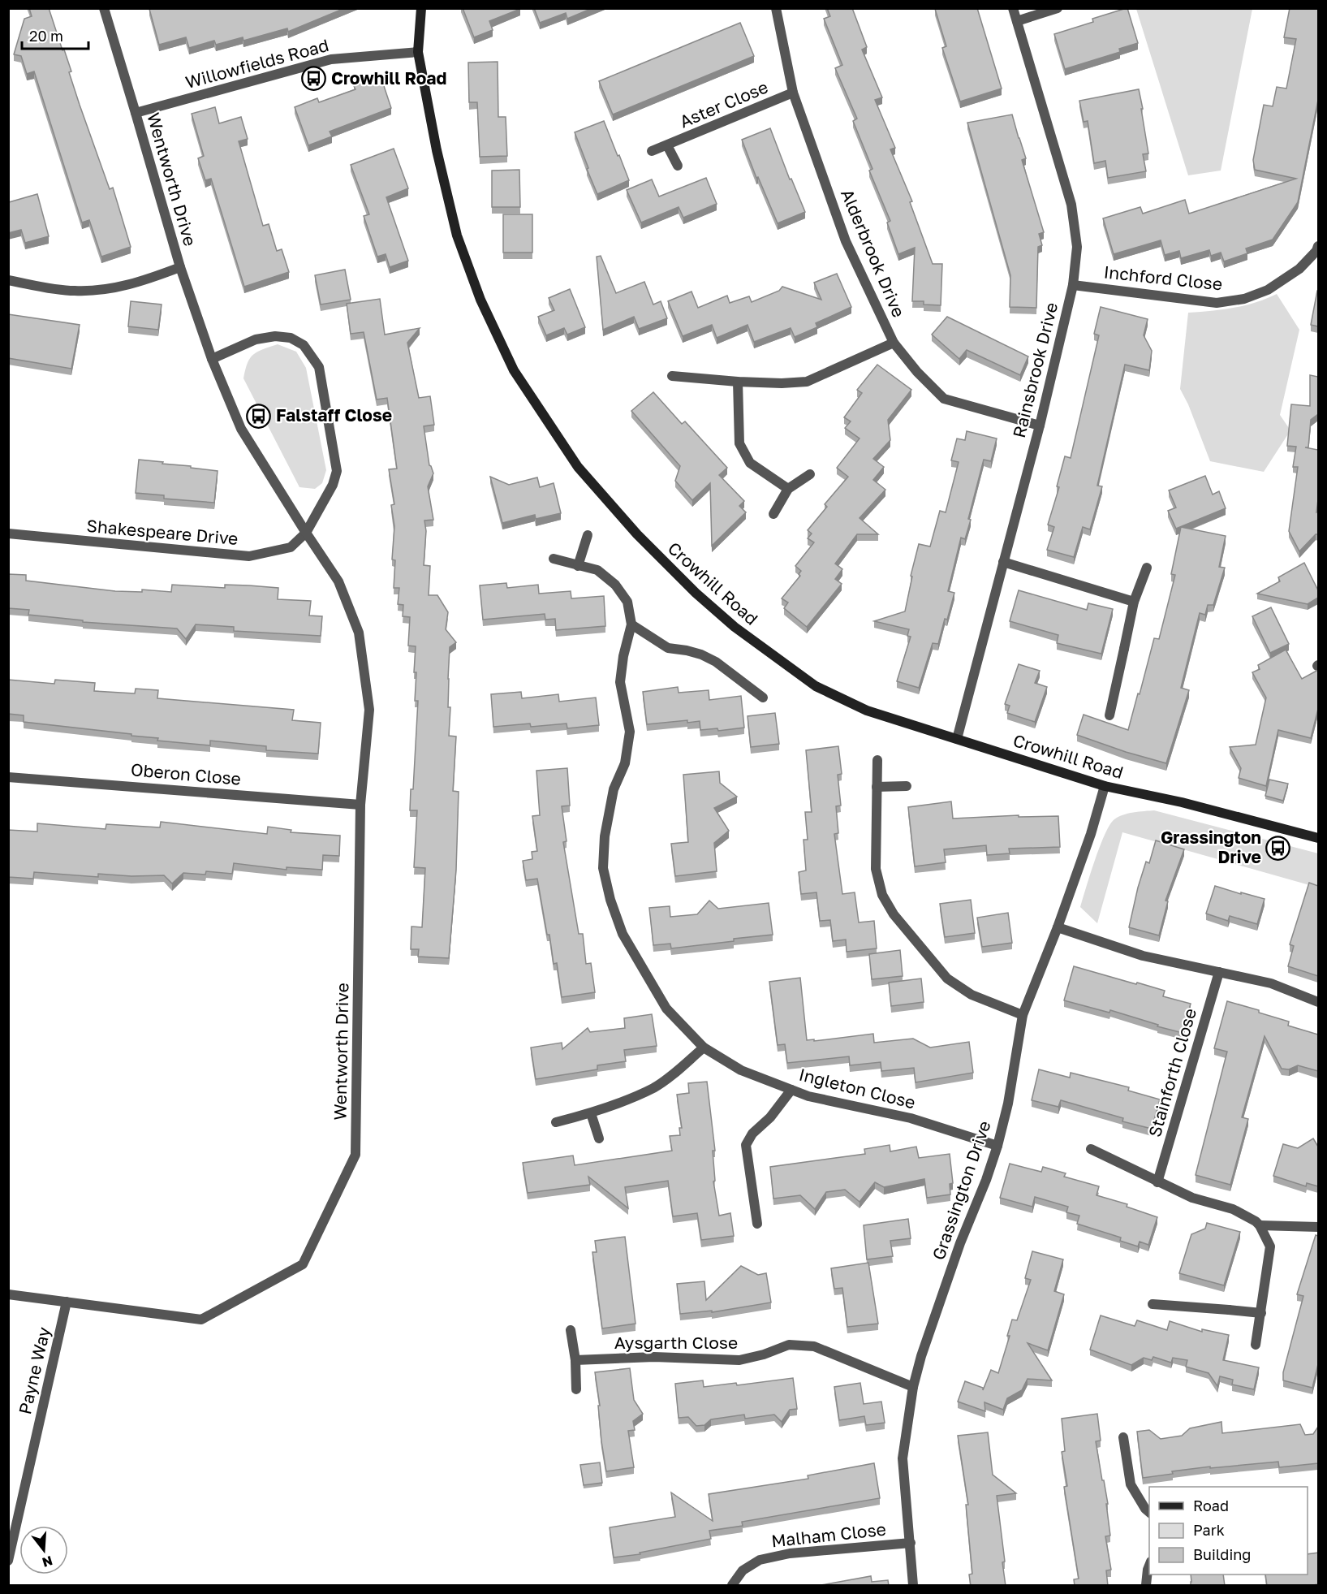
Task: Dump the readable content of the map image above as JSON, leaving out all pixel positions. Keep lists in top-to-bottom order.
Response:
{
  "streets": {
    "street": [
      "Willowfields Road",
      "Aster Close",
      "Wentworth Drive",
      "Alderbrook Drive",
      "Inchford Close",
      "Rainsbrook Drive",
      "Shakespeare Drive",
      "Crowhill Road",
      "Oberon Close",
      "Stainforth Close",
      "Ingleton Close",
      "Grassington Drive",
      "Aysgarth Close",
      "Payne Way",
      "Malham Close"
    ]
  },
  "crossings": [
    ["Willowfields Road", "Wentworth Drive"],
    ["Willowfields Road", "Crowhill Road"],
    ["Aster Close", "Alderbrook Drive"],
    ["Wentworth Drive", "Shakespeare Drive"],
    ["Wentworth Drive", "Oberon Close"],
    ["Wentworth Drive", "Payne Way"],
    ["Alderbrook Drive", "Rainsbrook Drive"],
    ["Inchford Close", "Rainsbrook Drive"],
    ["Rainsbrook Drive", "Crowhill Road"],
    ["Crowhill Road", "Grassington Drive"],
    ["Ingleton Close", "Grassington Drive"],
    ["Grassington Drive", "Aysgarth Close"],
    ["Grassington Drive", "Malham Close"]
  ],
  "places": {
    "bus stop": ["Crowhill Road", "Falstaff Close", "Grassington Drive"]
  },
  "legend": ["Road", "Park", "Building"],
  "scale_bar": "20 m",
  "north": "bottom"
}
